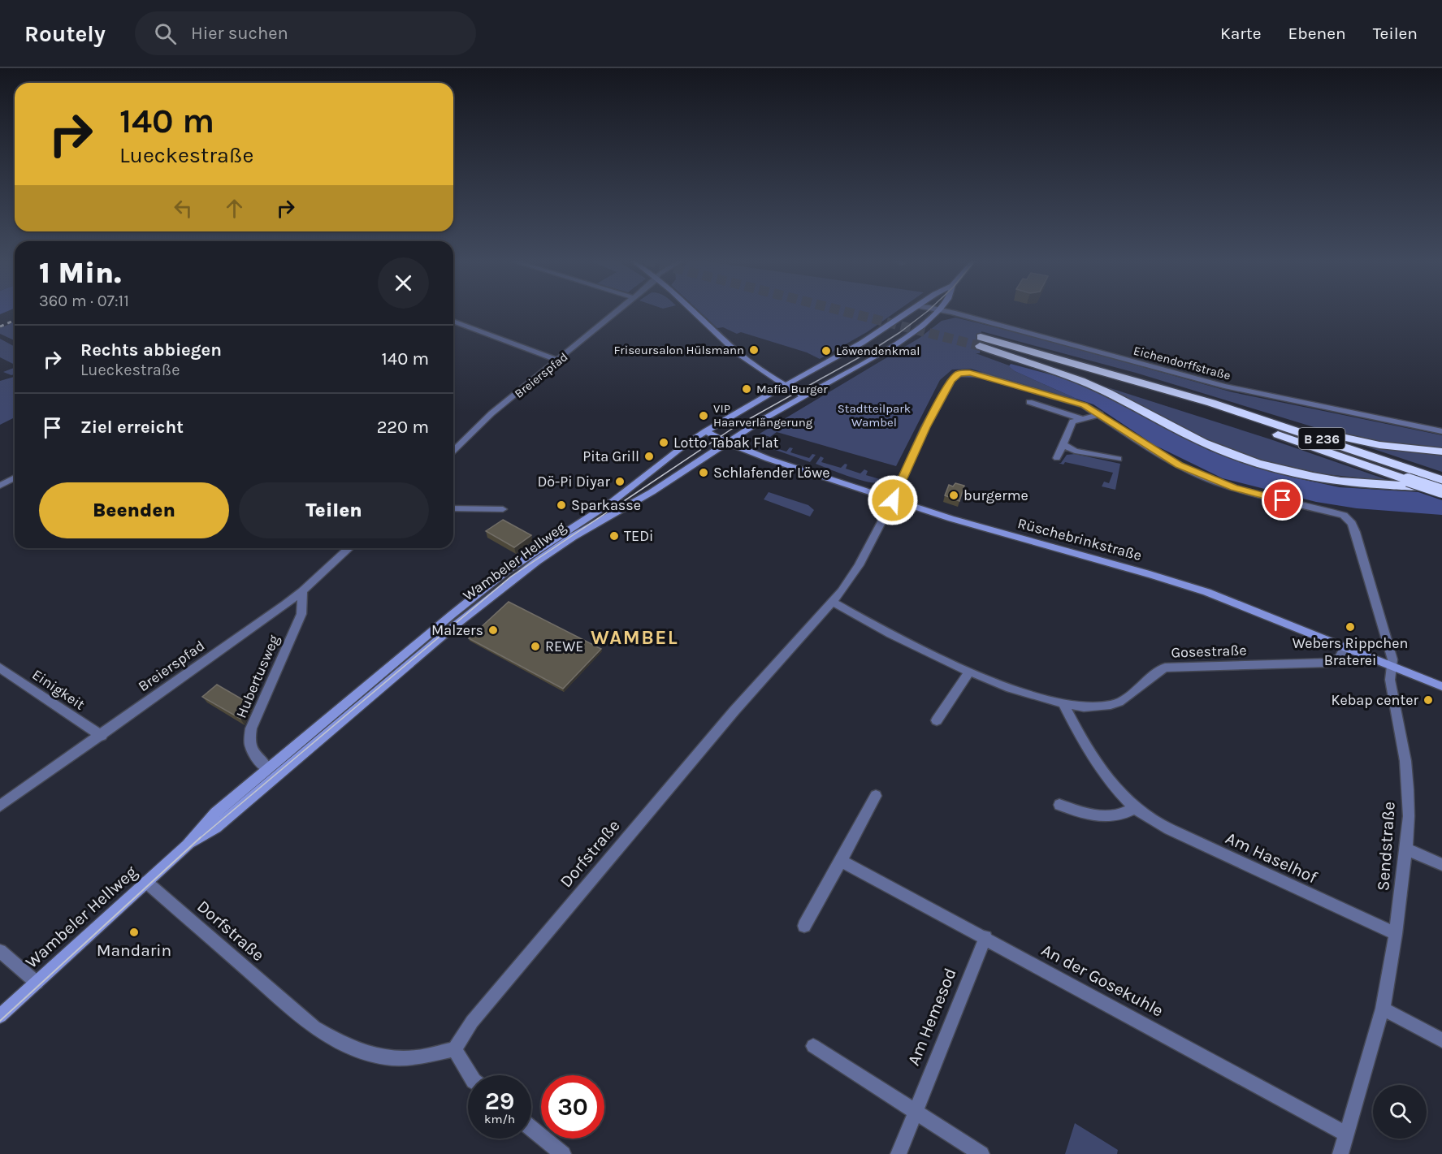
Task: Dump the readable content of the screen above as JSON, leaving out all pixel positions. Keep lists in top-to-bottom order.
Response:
{
  "streets": {
    "highway": ["B 236"],
    "main road": ["Rüschebrinkstraße", "Wambeler Hellweg"],
    "street": [
      "Eichendorffstraße",
      "Breierspfad",
      "Gosestraße",
      "Hubertusweg",
      "Einigkeit",
      "Sendstraße",
      "Dorfstraße",
      "Am Haselhof",
      "An der Gosekuhle",
      "Am Hemesod"
    ]
  },
  "crossings": [
    ["Breierspfad", "Hubertusweg"],
    ["Breierspfad", "Einigkeit"],
    ["Rüschebrinkstraße", "Wambeler Hellweg"],
    ["Rüschebrinkstraße", "Gosestraße"],
    ["Rüschebrinkstraße", "Sendstraße"],
    ["Rüschebrinkstraße", "Dorfstraße"],
    ["Wambeler Hellweg", "Hubertusweg"],
    ["Wambeler Hellweg", "Dorfstraße"],
    ["Gosestraße", "Dorfstraße"],
    ["Gosestraße", "Am Haselhof"],
    ["Sendstraße", "Dorfstraße"],
    ["Sendstraße", "Am Haselhof"],
    ["Sendstraße", "An der Gosekuhle"],
    ["An der Gosekuhle", "Am Hemesod"]
  ],
  "districts": ["WAMBEL"],
  "parks": ["Stadtteilpark Wambel"],
  "places": [
    "Friseursalon Hülsmann",
    "Löwendenkmal",
    "Mafia Burger",
    "VIP Haarverlängerung",
    "Lotto Tabak Flat",
    "Pita Grill",
    "Schlafender Löwe",
    "Dö-Pi Diyar",
    "burgerme",
    "Sparkasse",
    "TEDi",
    "Webers Rippchen Braterei",
    "Malzers",
    "REWE",
    "Kebap center",
    "Mandarin"
  ],
  "page": {
    "header": "Routely",
    "search": "Hier suchen",
    "nav": ["Karte", "Ebenen", "Teilen"],
    "turn": ["140 m", "Lueckestraße"],
    "heading": ["1 Min.", "360 m · 07:11"],
    "list": [
      {
        "name": "Rechts abbiegen",
        "note": "Lueckestraße",
        "value": "140 m"
      },
      {
        "name": "Ziel erreicht",
        "value": "220 m"
      }
    ],
    "buttons": ["Beenden", "Teilen"],
    "speed": "29 km/h",
    "limit": "30"
  }
}
